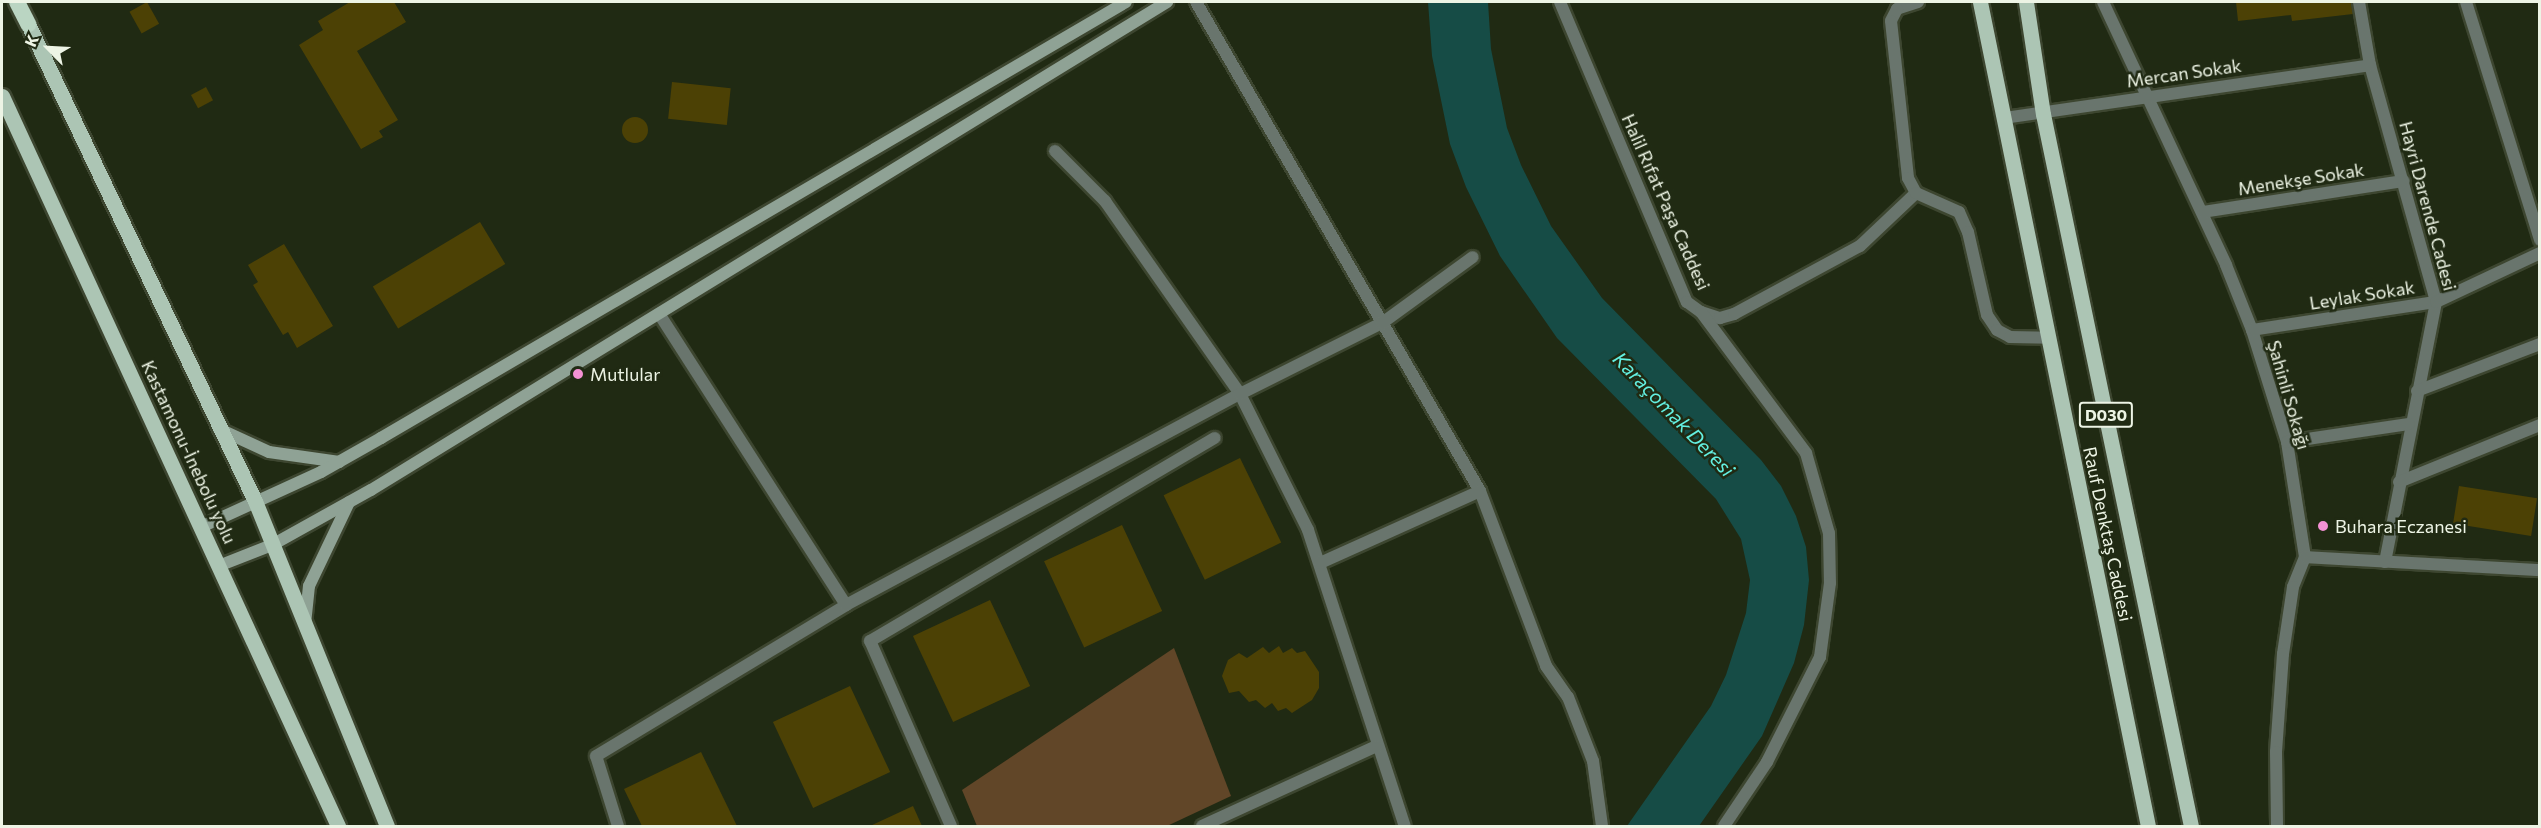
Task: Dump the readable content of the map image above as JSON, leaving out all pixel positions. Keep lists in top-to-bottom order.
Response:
{
  "streets": {
    "main road": ["D030", "Kastamonu-İnebolu yolu", "Rauf Denktaş Caddesi"],
    "street": [
      "Mercan Sokak",
      "Menekşe Sokak",
      "Halil Rıfat Paşa Caddesi",
      "Hayri Darende Cadesi",
      "Leylak Sokak",
      "Şahinli Sokağı"
    ]
  },
  "crossings": [
    ["Mercan Sokak", "Hayri Darende Cadesi"],
    ["Mercan Sokak", "Şahinli Sokağı"],
    ["Mercan Sokak", "Rauf Denktaş Caddesi"],
    ["Menekşe Sokak", "Hayri Darende Cadesi"],
    ["Menekşe Sokak", "Şahinli Sokağı"],
    ["Hayri Darende Cadesi", "Leylak Sokak"],
    ["Leylak Sokak", "Şahinli Sokağı"]
  ],
  "water": ["Karaçomak Deresi"],
  "places": ["Mutlular", "Buhara Eczanesi"],
  "north": "top left"
}
